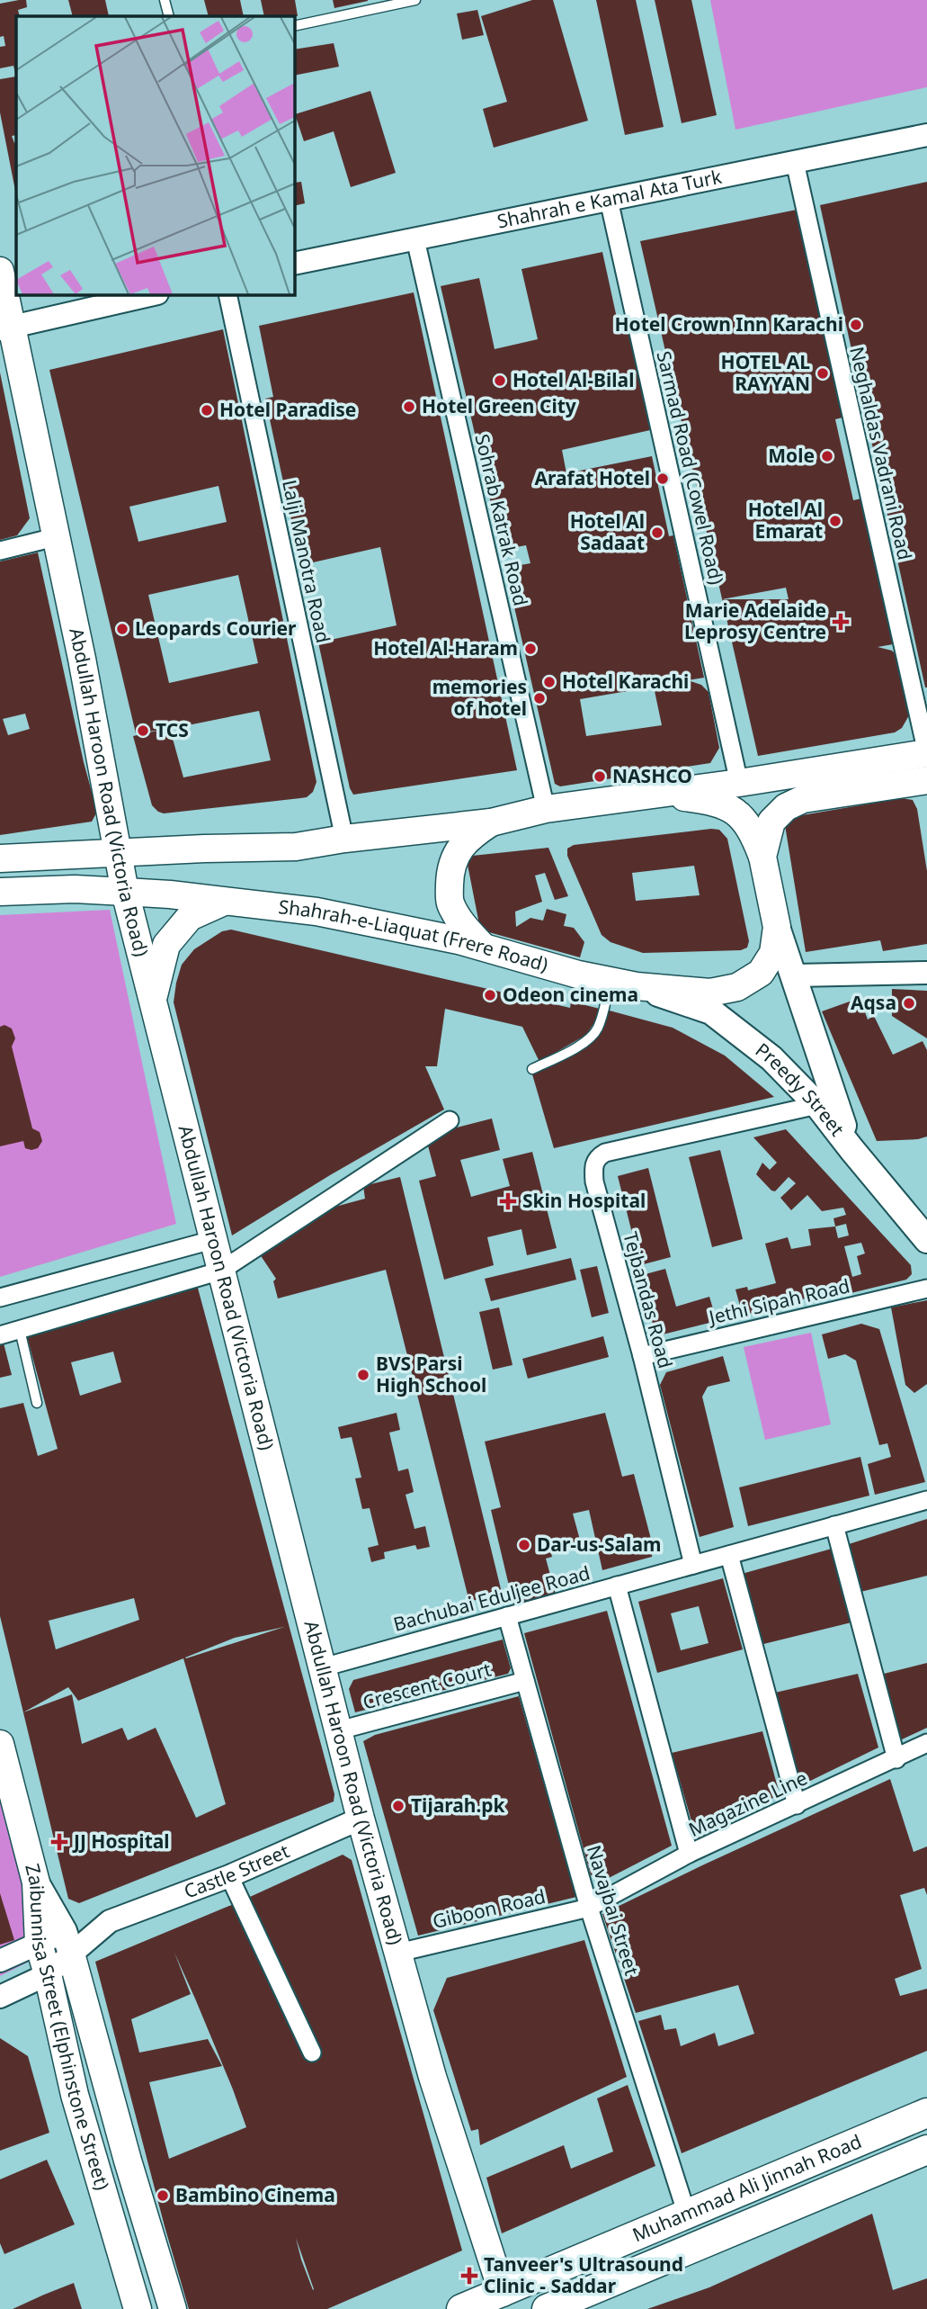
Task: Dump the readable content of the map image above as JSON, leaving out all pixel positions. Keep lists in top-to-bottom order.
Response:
{
  "streets": {
    "highway": ["Muhammad Ali Jinnah Road"],
    "main road": [
      "Abdullah Haroon Road (Victoria Road)",
      "Shahrah-e-Liaquat (Frere Road)",
      "Preedy Street",
      "Zaibunnisa Street (Elphinstone Street)"
    ],
    "street": [
      "Shahrah e Kamal Ata Turk",
      "Neghaldas Vadrani Road",
      "Sarmad Road (Cowel Road)",
      "Sohrab Katrak Road",
      "Lalji Manotra Road",
      "Tejbandas Road",
      "Jethi Sipah Road",
      "Bachubai Eduljee Road",
      "Crescent Court",
      "Magazine Line",
      "Castle Street",
      "Giboon Road",
      "Navajbai Street"
    ]
  },
  "crossings": [
    ["Shahrah e Kamal Ata Turk", "Neghaldas Vadrani Road"],
    ["Shahrah e Kamal Ata Turk", "Sarmad Road (Cowel Road)"],
    ["Shahrah e Kamal Ata Turk", "Sohrab Katrak Road"],
    ["Abdullah Haroon Road (Victoria Road)", "Shahrah-e-Liaquat (Frere Road)"],
    ["Abdullah Haroon Road (Victoria Road)", "Bachubai Eduljee Road"],
    ["Abdullah Haroon Road (Victoria Road)", "Crescent Court"],
    ["Abdullah Haroon Road (Victoria Road)", "Castle Street"],
    ["Abdullah Haroon Road (Victoria Road)", "Giboon Road"],
    ["Abdullah Haroon Road (Victoria Road)", "Muhammad Ali Jinnah Road"],
    ["Shahrah-e-Liaquat (Frere Road)", "Preedy Street"],
    ["Preedy Street", "Tejbandas Road"],
    ["Tejbandas Road", "Jethi Sipah Road"],
    ["Tejbandas Road", "Bachubai Eduljee Road"],
    ["Bachubai Eduljee Road", "Navajbai Street"],
    ["Crescent Court", "Navajbai Street"],
    ["Magazine Line", "Giboon Road"],
    ["Magazine Line", "Navajbai Street"],
    ["Castle Street", "Zaibunnisa Street (Elphinstone Street)"],
    ["Giboon Road", "Navajbai Street"],
    ["Navajbai Street", "Muhammad Ali Jinnah Road"]
  ],
  "places": {
    "other": [
      "Hotel Crown Inn Karachi",
      "HOTEL AL RAYYAN",
      "Hotel Al-Bilal",
      "Hotel Green City",
      "Hotel Paradise",
      "Mole",
      "Arafat Hotel",
      "Hotel Al Emarat",
      "Hotel Al Sadaat",
      "Leopards Courier",
      "Hotel Al-Haram",
      "Hotel Karachi",
      "memories of hotel",
      "TCS",
      "NASHCO",
      "Odeon cinema",
      "Aqsa",
      "BVS Parsi High School",
      "Dar-us-Salam",
      "Tijarah.pk",
      "Bambino Cinema"
    ],
    "health": [
      "Marie Adelaide Leprosy Centre",
      "Skin Hospital",
      "JJ Hospital",
      "Tanveer's Ultrasound Clinic - Saddar"
    ]
  }
}
